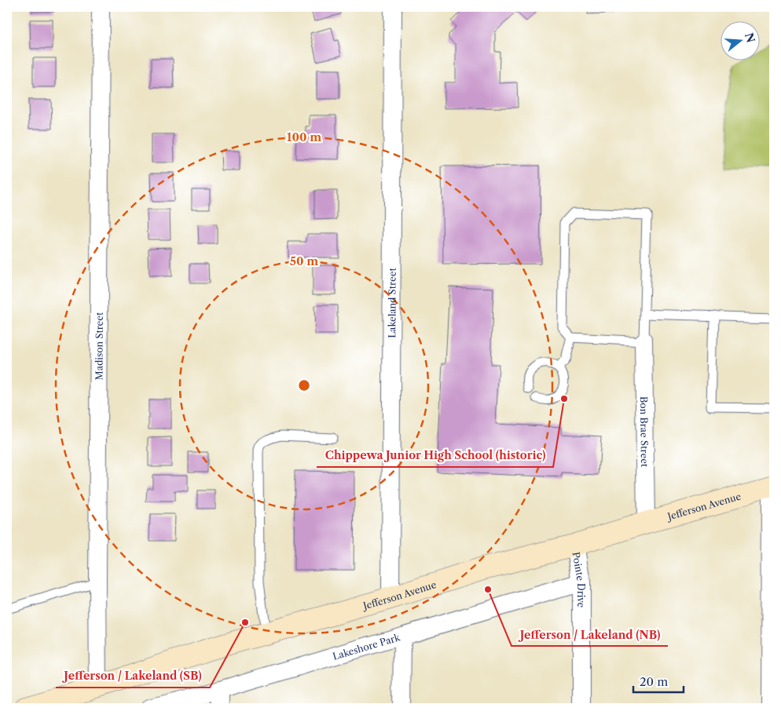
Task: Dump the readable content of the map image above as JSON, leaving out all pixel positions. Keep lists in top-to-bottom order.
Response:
{
  "streets": {
    "main road": ["Jefferson Avenue"],
    "street": [
      "Lakeland Street",
      "Madison Street",
      "Bon Brae Street",
      "Pointe Drive",
      "Lakeshore Park"
    ]
  },
  "crossings": [
    ["Lakeland Street", "Jefferson Avenue"],
    ["Madison Street", "Jefferson Avenue"],
    ["Bon Brae Street", "Jefferson Avenue"],
    ["Jefferson Avenue", "Pointe Drive"],
    ["Pointe Drive", "Lakeshore Park"]
  ],
  "places": ["Chippewa Junior High School (historic)", "Jefferson / Lakeland (NB)", "Jefferson / Lakeland (SB)"],
  "scale_bar": "20 m",
  "north": "right",
  "rings": ["100 m", "50 m"]
}
